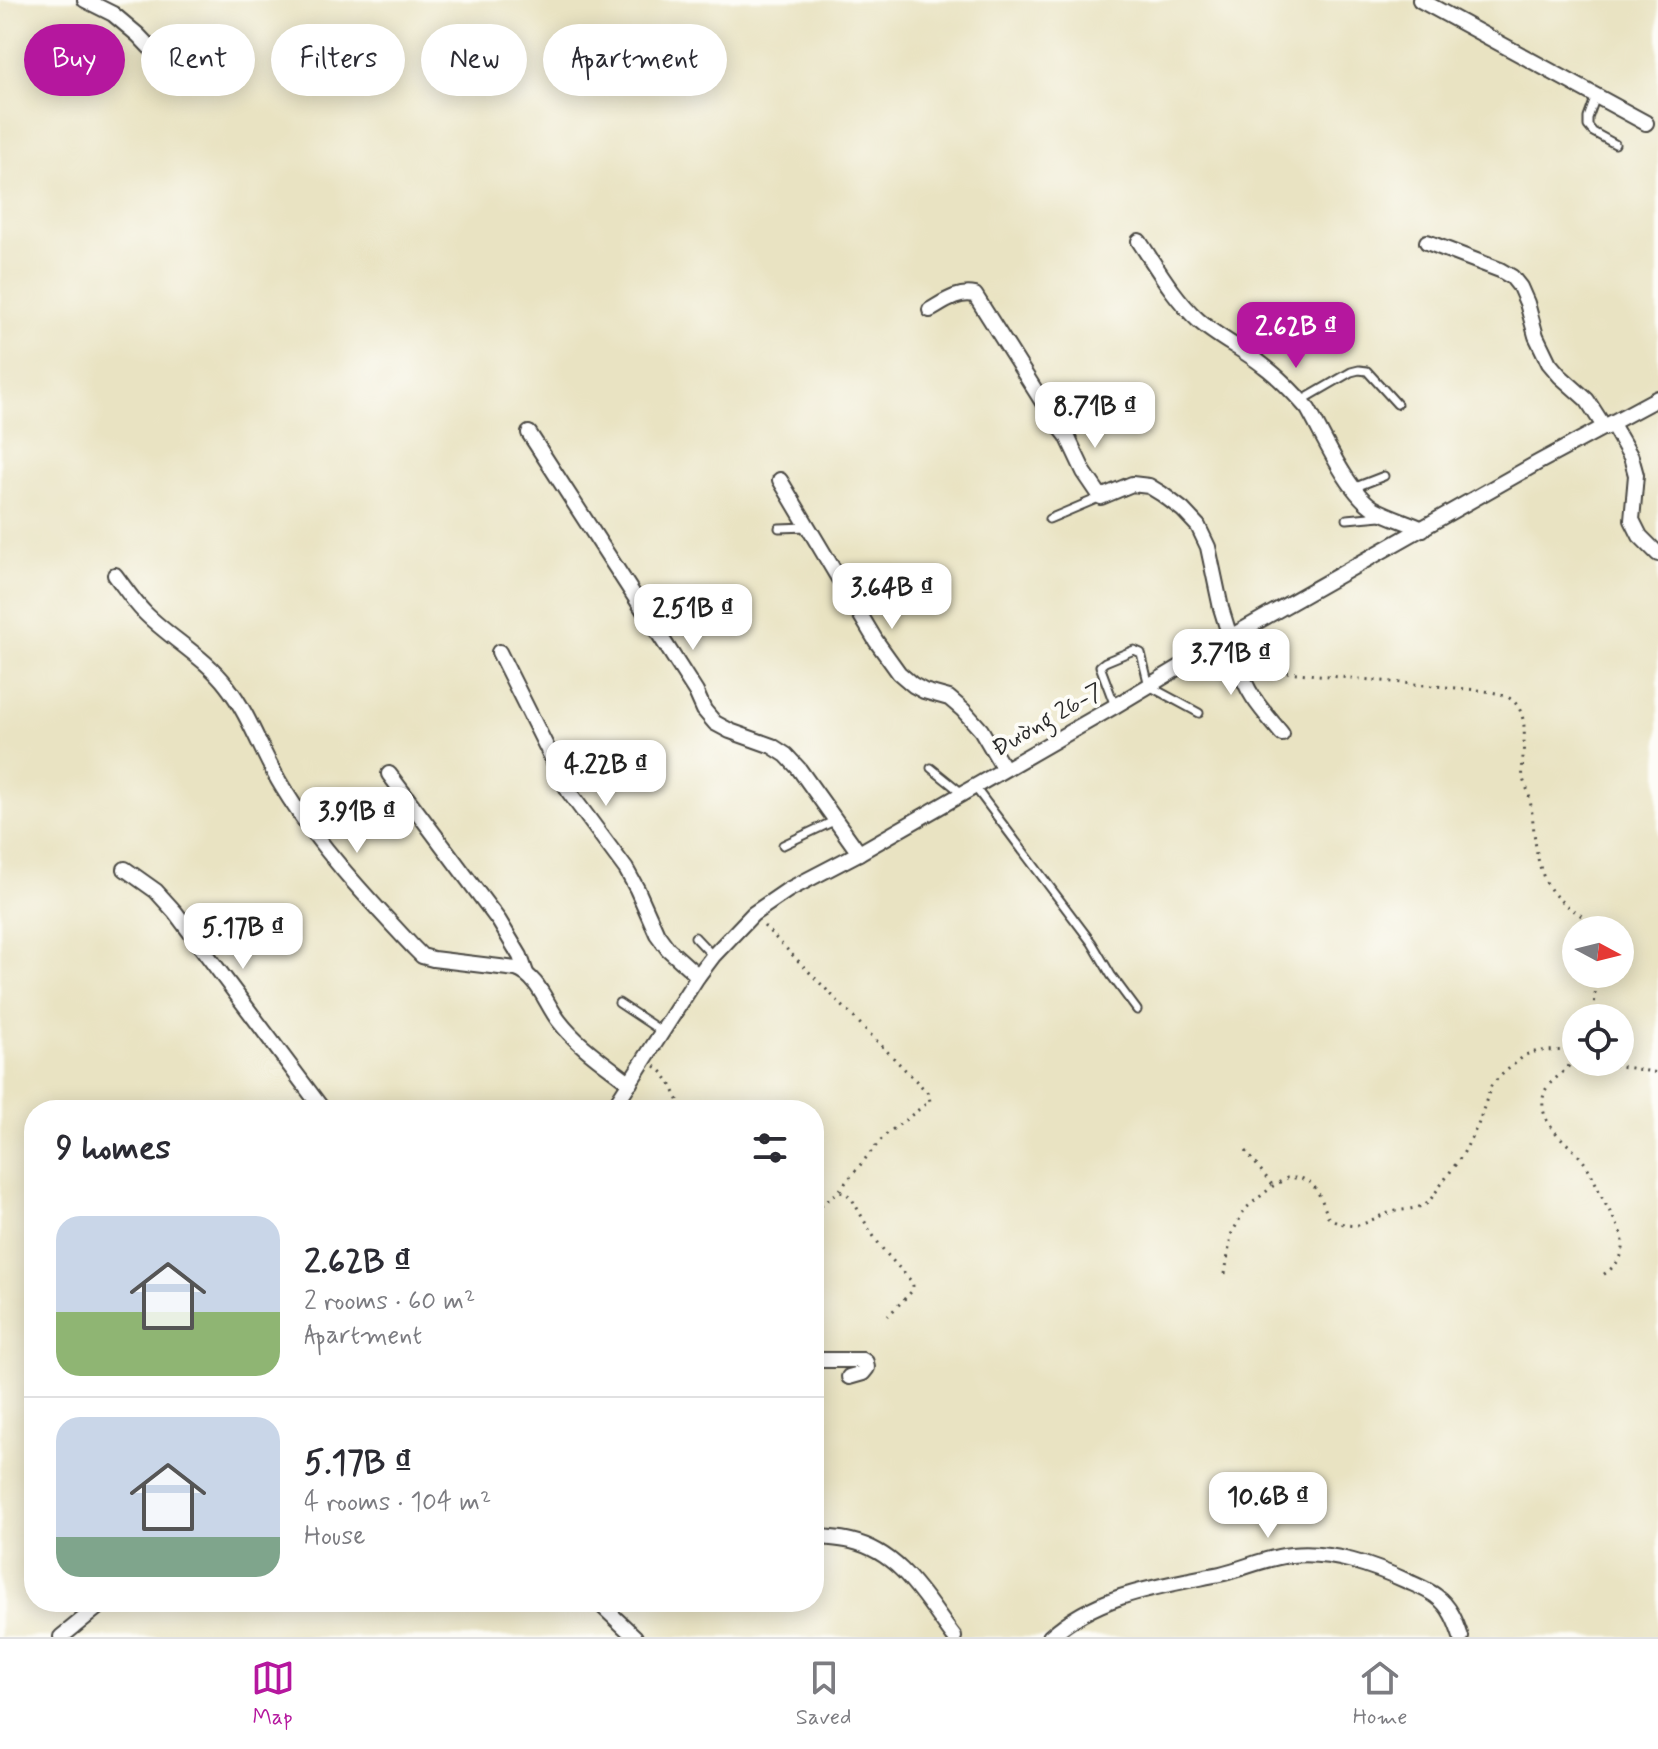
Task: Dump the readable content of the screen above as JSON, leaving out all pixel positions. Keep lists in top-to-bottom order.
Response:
{
  "streets": {
    "street": ["Đường 26-7"]
  },
  "north": "right",
  "page": {
    "chip": [
      "Buy",
      "Rent",
      "Filters",
      "New",
      "Apartment"
    ],
    "price": [
      "2.62B ₫",
      "8.71B ₫",
      "3.64B ₫",
      "2.51B ₫",
      "3.71B ₫",
      "4.22B ₫",
      "3.91B ₫",
      "5.17B ₫",
      "10.6B ₫"
    ],
    "heading": "9 homes",
    "list": [
      {
        "name": "2.62B ₫",
        "note": "2 rooms · 60 m² · Apartment"
      },
      {
        "name": "5.17B ₫",
        "note": "4 rooms · 104 m² · House"
      }
    ],
    "tabs": ["Map", "Saved", "Home"]
  }
}
